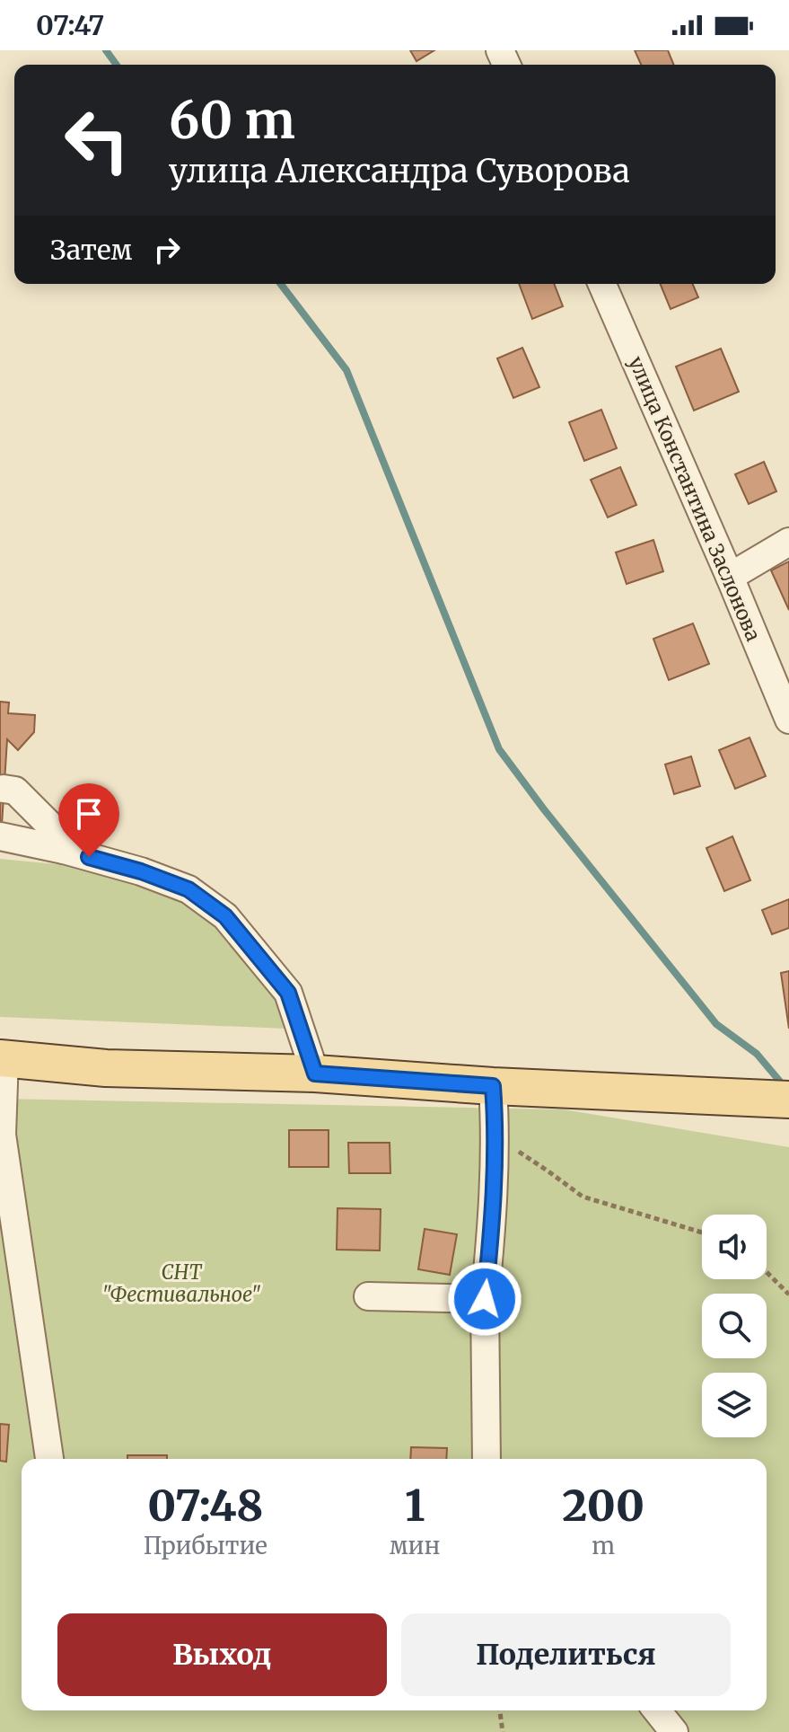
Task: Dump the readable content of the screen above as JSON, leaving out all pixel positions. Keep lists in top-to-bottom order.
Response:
{
  "streets": {
    "street": ["улица Константина Заслонова"]
  },
  "parks": ["СНТ \"Фестивальное\""],
  "page": {
    "status": "07:47",
    "turn": ["60 m", "улица Александра Суворова"],
    "then": "Затем",
    "eta": [
      "07:48",
      "Прибытие",
      "1",
      "мин",
      "200",
      "m"
    ],
    "buttons": ["Выход", "Поделиться"]
  }
}
